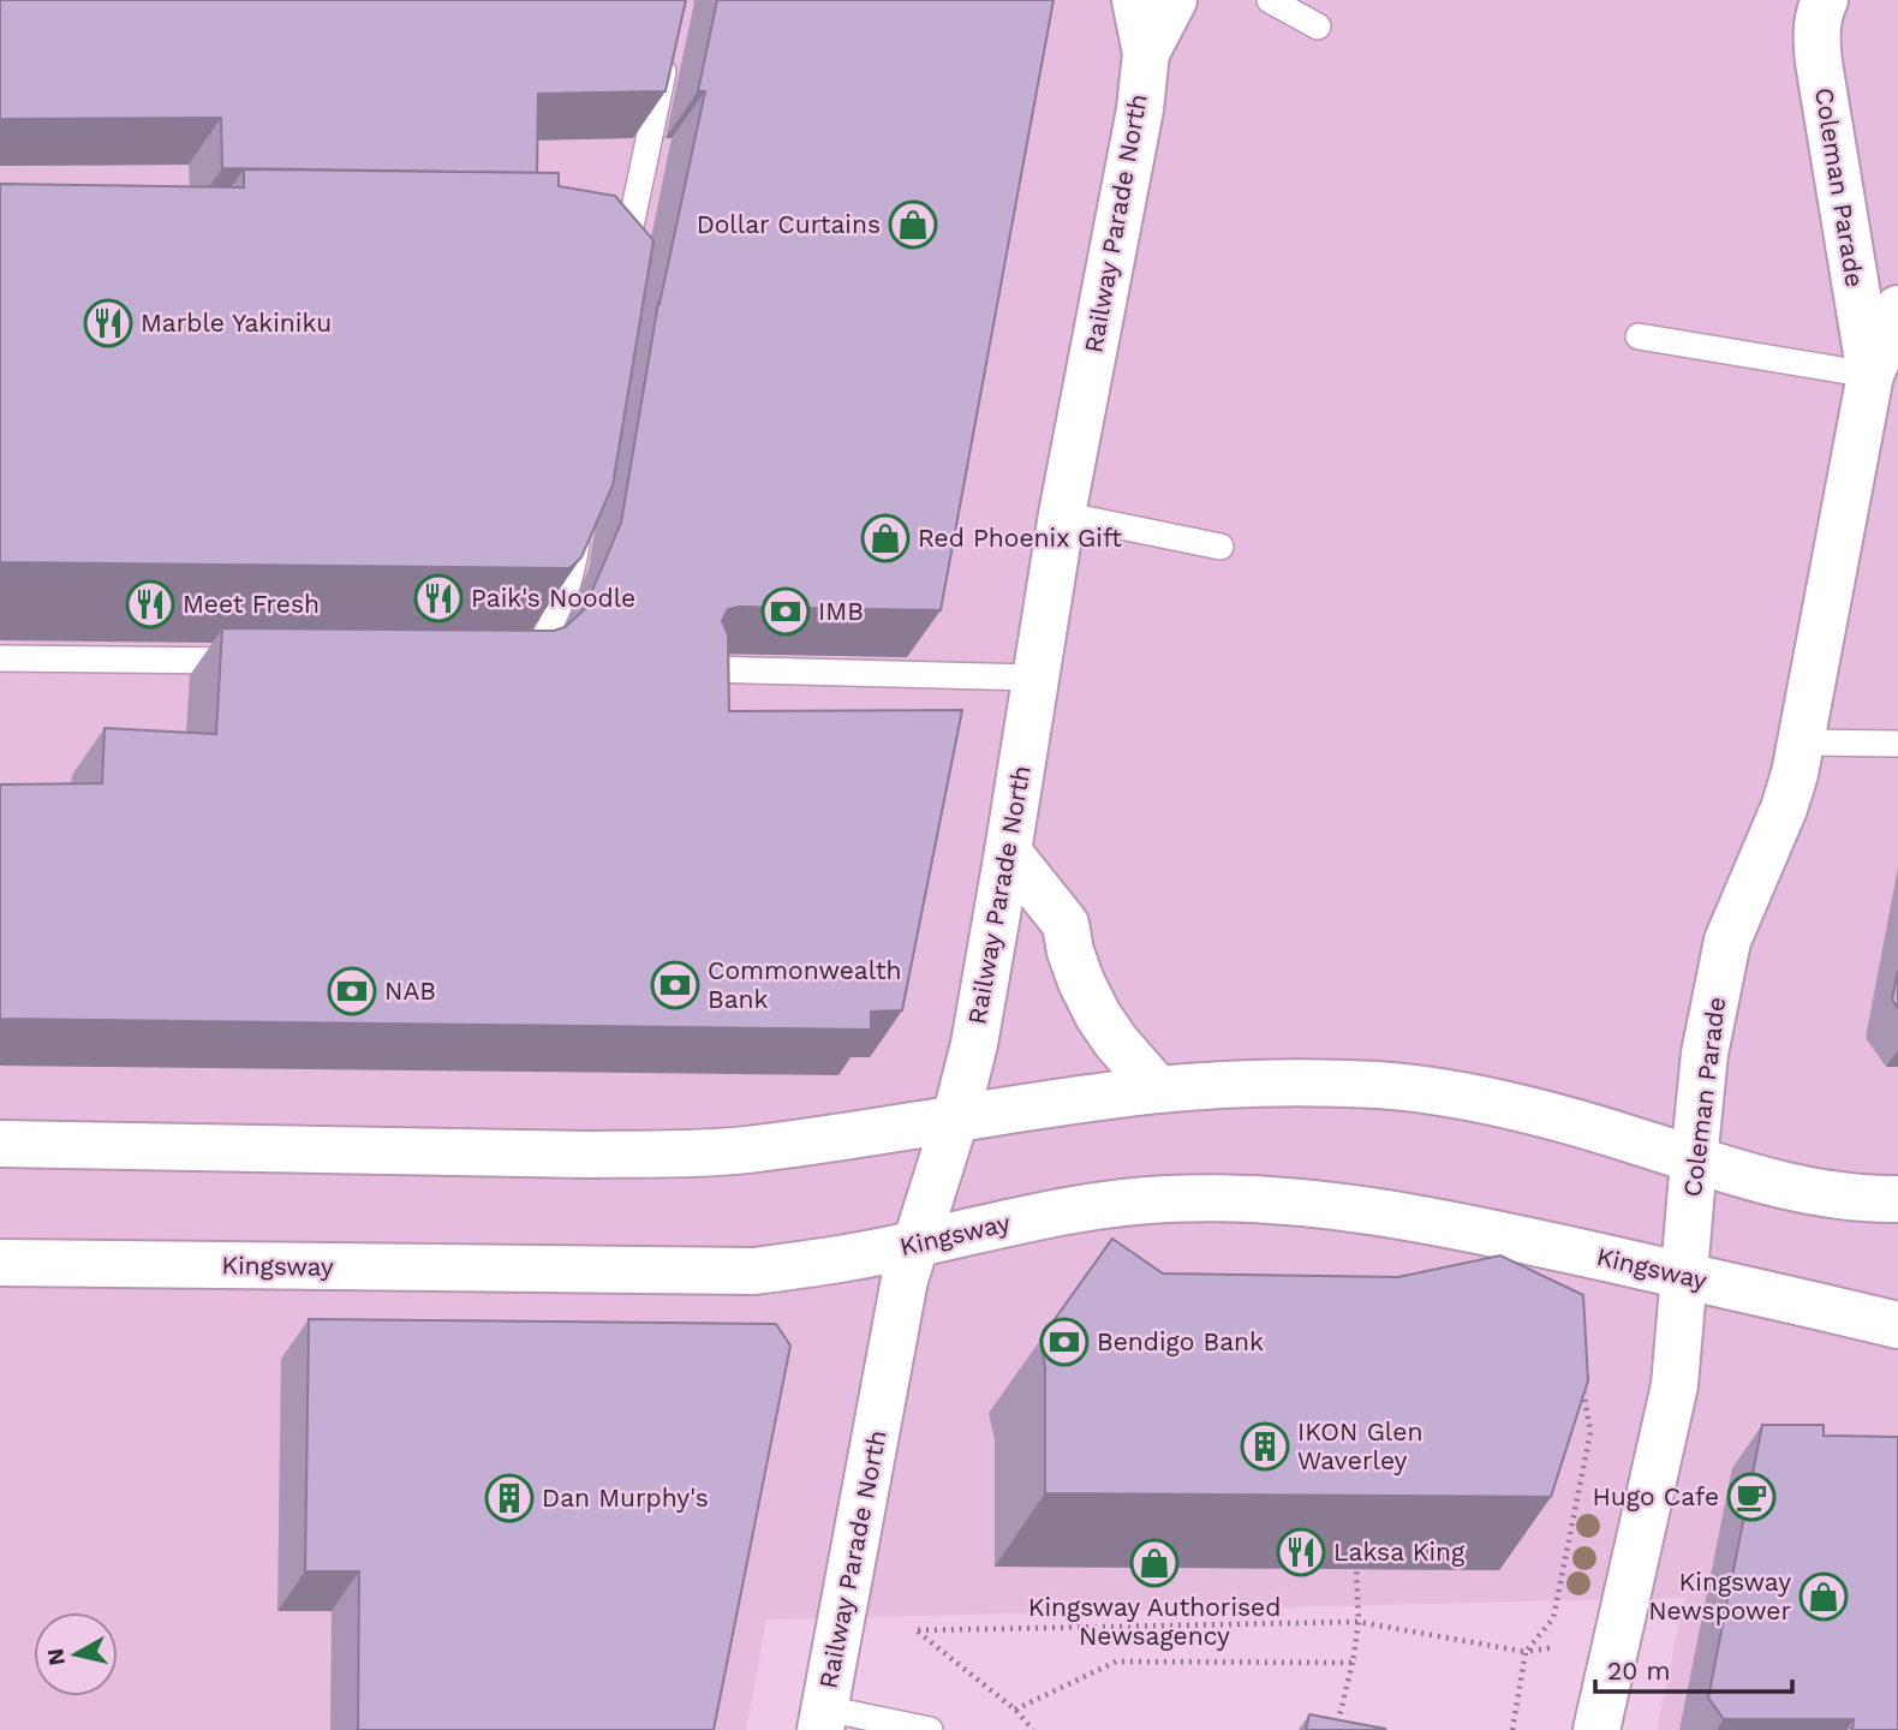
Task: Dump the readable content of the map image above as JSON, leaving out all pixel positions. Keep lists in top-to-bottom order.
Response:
{
  "streets": {
    "street": ["Coleman Parade", "Railway Parade North", "Kingsway"]
  },
  "crossings": [
    ["Coleman Parade", "Kingsway"],
    ["Railway Parade North", "Kingsway"]
  ],
  "places": {
    "shop": [
      "Dollar Curtains",
      "Red Phoenix Gift",
      "Kingsway Authorised Newsagency",
      "Kingsway Newspower"
    ],
    "restaurant": [
      "Marble Yakiniku",
      "Paik's Noodle",
      "Meet Fresh",
      "Laksa King"
    ],
    "bank": [
      "IMB",
      "Commonwealth Bank",
      "NAB",
      "Bendigo Bank"
    ],
    "building": ["IKON Glen Waverley", "Dan Murphy's"],
    "cafe": ["Hugo Cafe"]
  },
  "scale_bar": "20 m",
  "north": "left"
}
